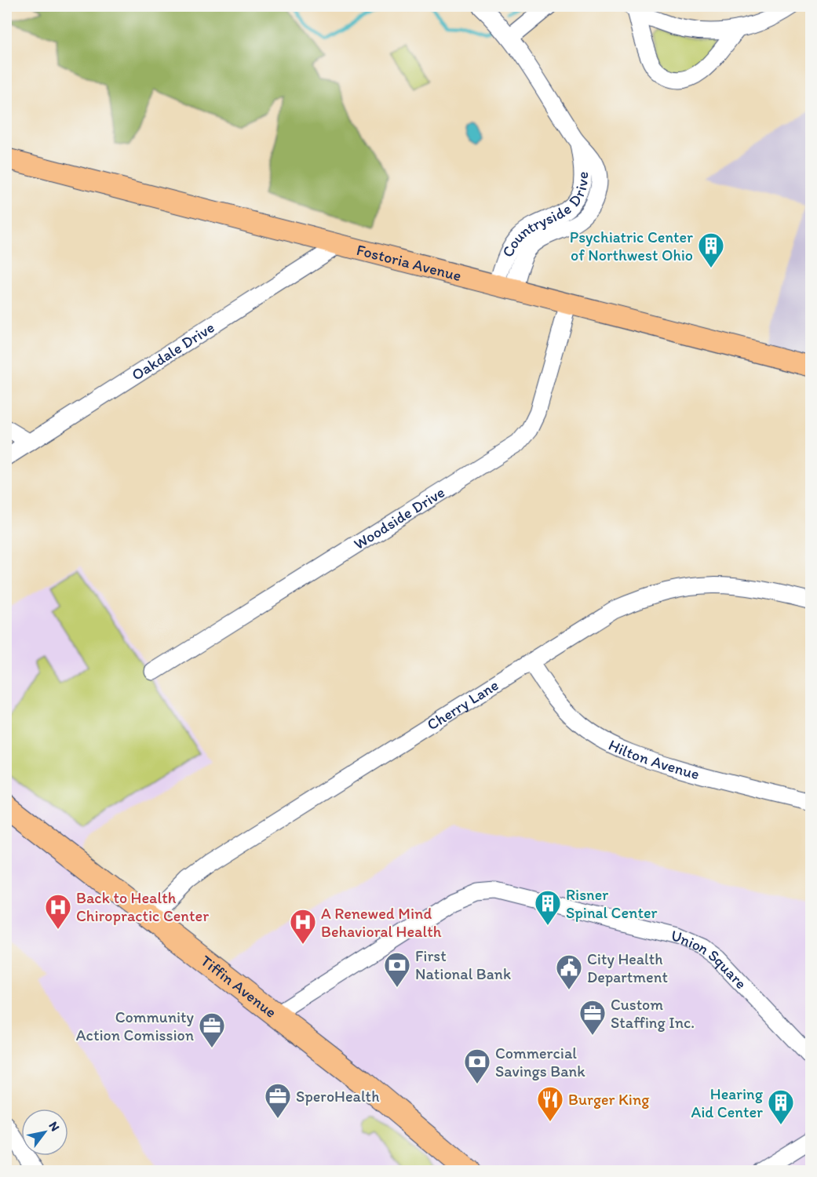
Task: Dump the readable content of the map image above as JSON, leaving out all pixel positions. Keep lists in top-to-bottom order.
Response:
{
  "streets": {
    "highway": ["Tiffin Avenue"],
    "main road": ["Fostoria Avenue"],
    "street": [
      "Countryside Drive",
      "Oakdale Drive",
      "Woodside Drive",
      "Cherry Lane",
      "Hilton Avenue",
      "Union Square"
    ]
  },
  "crossings": [
    ["Countryside Drive", "Fostoria Avenue"],
    ["Fostoria Avenue", "Oakdale Drive"],
    ["Fostoria Avenue", "Woodside Drive"],
    ["Cherry Lane", "Hilton Avenue"],
    ["Cherry Lane", "Tiffin Avenue"],
    ["Union Square", "Tiffin Avenue"]
  ],
  "places": {
    "building": ["Psychiatric Center of Northwest Ohio", "Risner Spinal Center", "Hearing Aid Center"],
    "hospital": ["Back to Health Chiropractic Center", "A Renewed Mind Behavioral Health"],
    "bank": ["First National Bank", "Commercial Savings Bank"],
    "public building": ["City Health Department"],
    "office": ["Custom Staffing Inc.", "Community Action Comission", "SperoHealth"],
    "restaurant": ["Burger King"]
  },
  "north": "top right"
}
